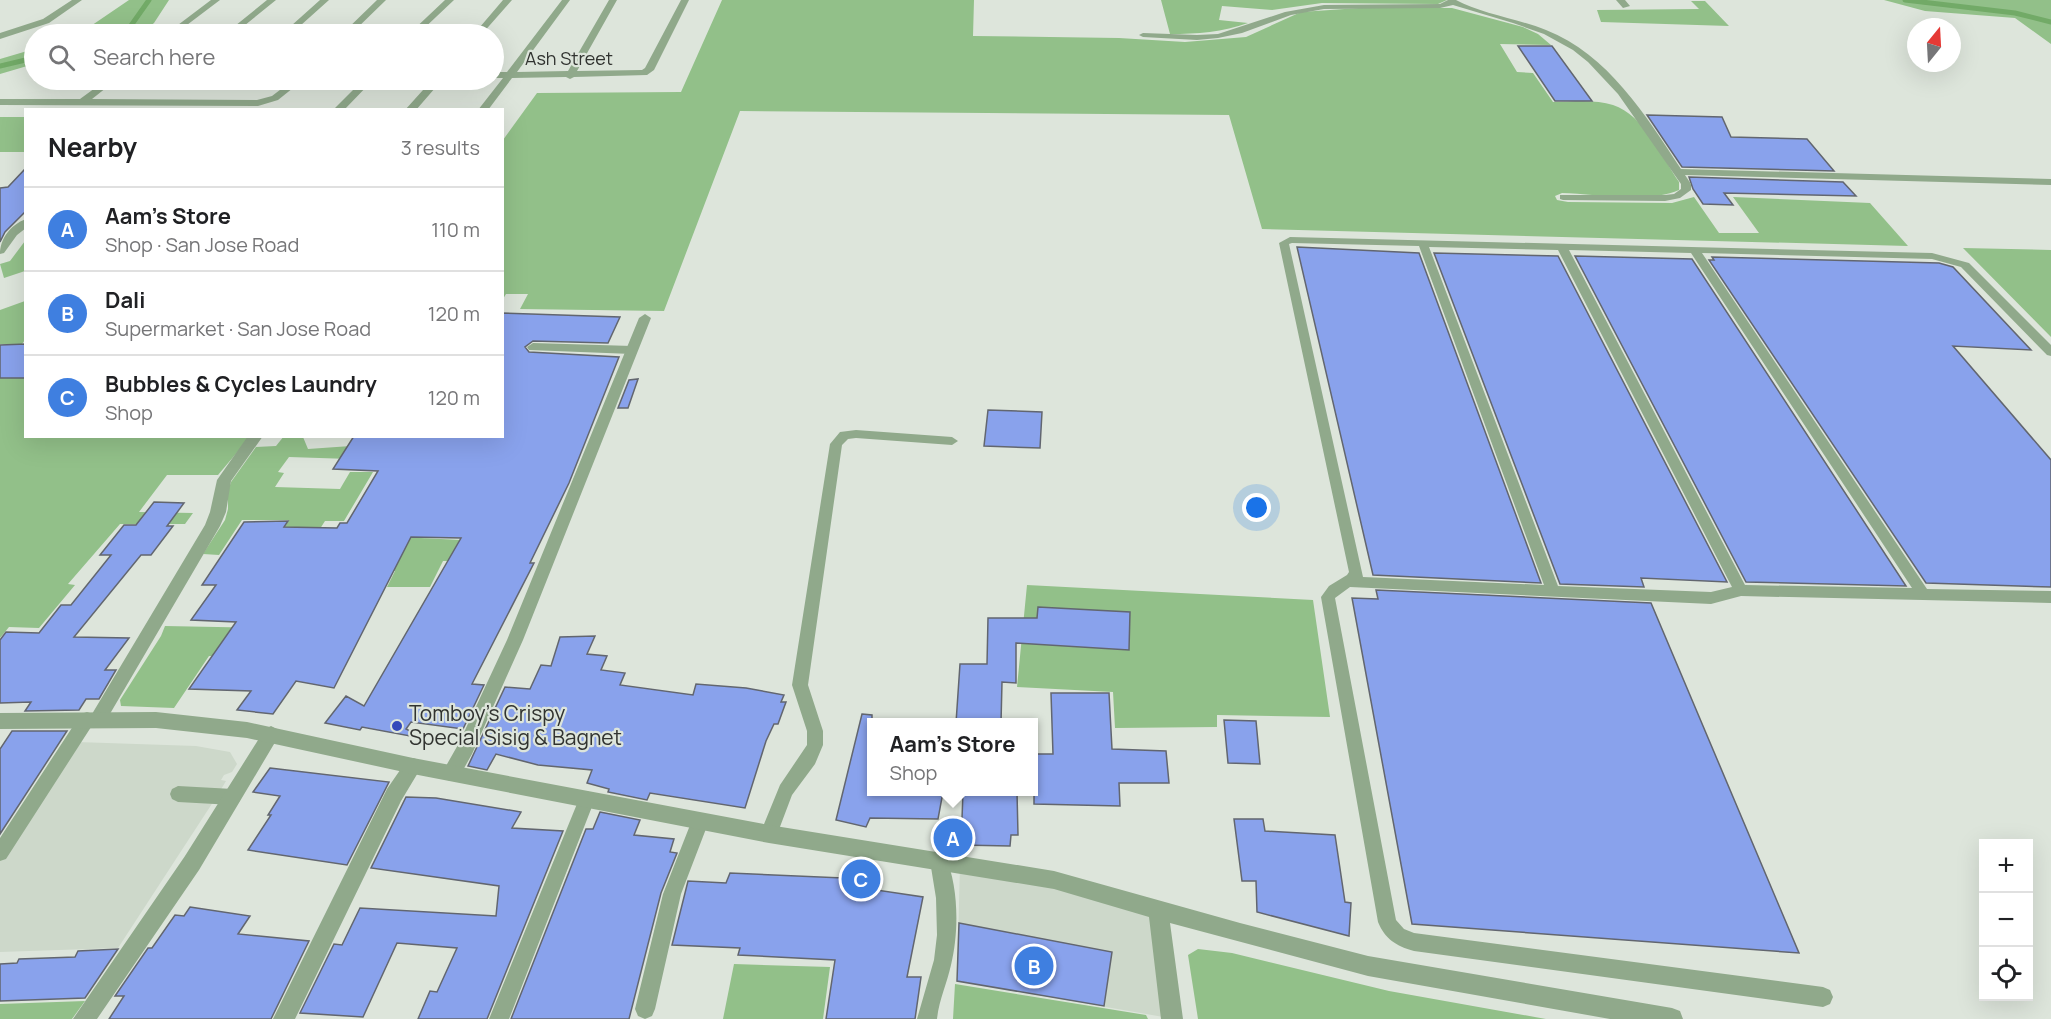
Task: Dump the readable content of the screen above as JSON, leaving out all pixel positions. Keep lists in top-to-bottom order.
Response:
{
  "streets": {
    "street": ["Ash Street"]
  },
  "places": ["Tomboy's Crispy Special Sisig & Bagnet"],
  "north": "top",
  "page": {
    "search": "Search here",
    "heading": ["Nearby", "3 results"],
    "list": [
      {
        "mark": "A",
        "name": "Aam's Store",
        "note": "Shop · San Jose Road",
        "value": "110 m"
      },
      {
        "mark": "B",
        "name": "Dali",
        "note": "Supermarket · San Jose Road",
        "value": "120 m"
      },
      {
        "mark": "C",
        "name": "Bubbles & Cycles Laundry",
        "note": "Shop",
        "value": "120 m"
      }
    ],
    "popup": ["Aam's Store", "Shop"],
    "pins": ["A", "C", "B"],
    "map_buttons": ["+", "−"]
  }
}
